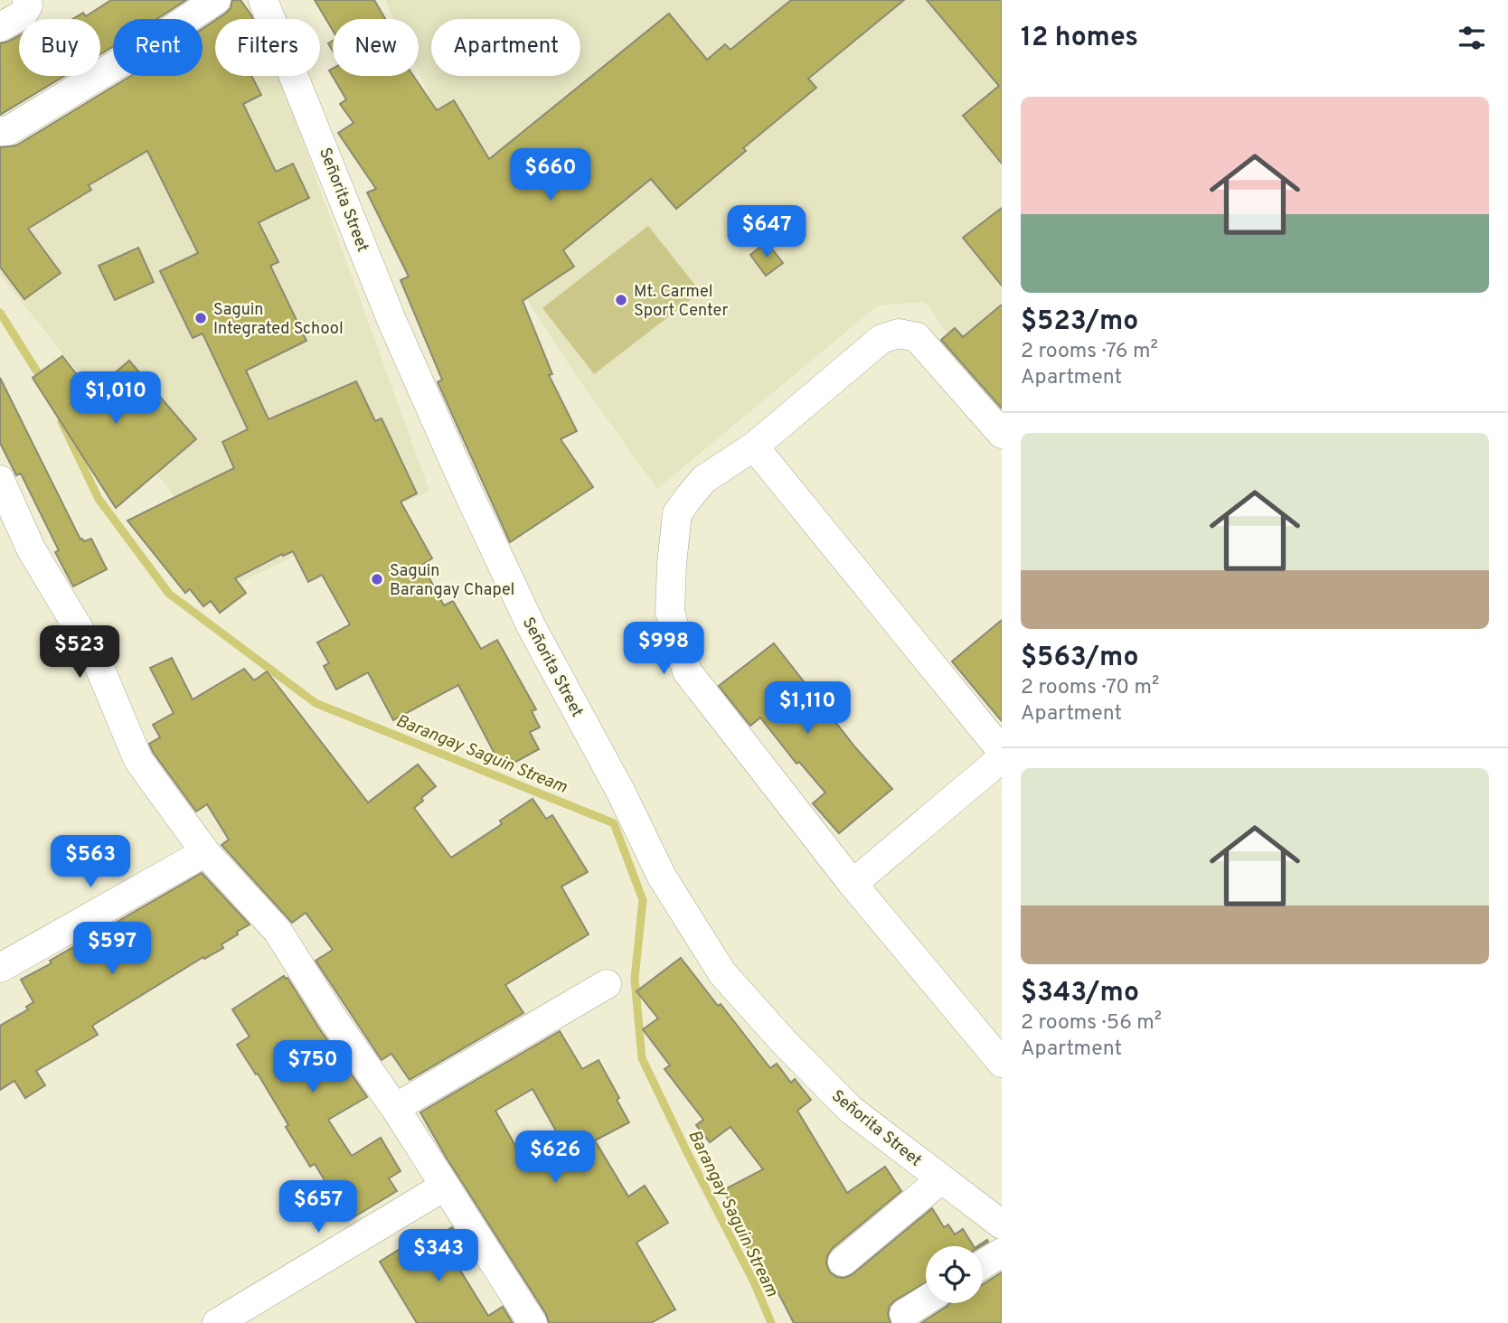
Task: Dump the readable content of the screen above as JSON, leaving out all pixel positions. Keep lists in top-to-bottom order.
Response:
{
  "streets": {
    "street": ["Señorita Street"]
  },
  "water": ["Barangay Saguin Stream"],
  "places": ["Mt. Carmel Sport Center", "Saguin Integrated School", "Saguin Barangay Chapel"],
  "page": {
    "heading": "12 homes",
    "chip": [
      "Buy",
      "Rent",
      "Filters",
      "New",
      "Apartment"
    ],
    "list": [
      {
        "name": "$523/mo",
        "note": "2 rooms · 76 m² · Apartment"
      },
      {
        "name": "$563/mo",
        "note": "2 rooms · 70 m² · Apartment"
      },
      {
        "name": "$343/mo",
        "note": "2 rooms · 56 m² · Apartment"
      }
    ],
    "price": [
      "$660",
      "$647",
      "$1,010",
      "$998",
      "$523",
      "$1,110",
      "$563",
      "$597",
      "$750",
      "$626",
      "$657",
      "$343"
    ]
  }
}
